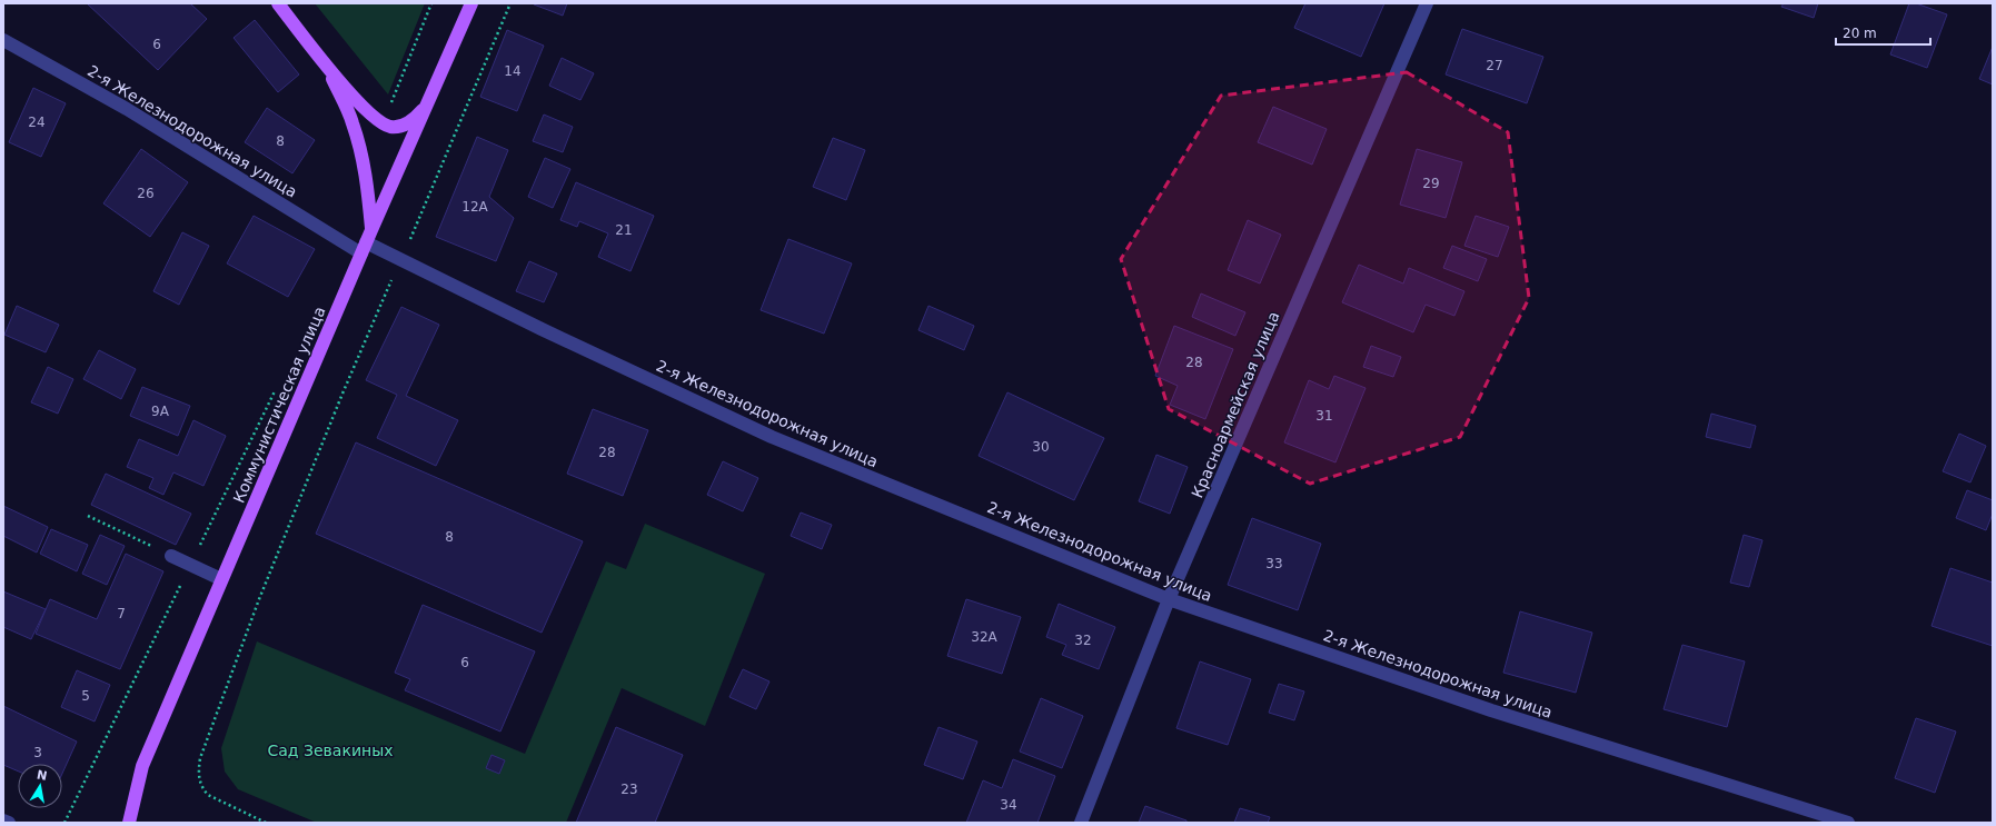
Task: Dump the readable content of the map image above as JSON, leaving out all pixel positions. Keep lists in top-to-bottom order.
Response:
{
  "streets": {
    "main road": ["Коммунистическая улица"],
    "street": ["2-я Железнодорожная улица", "Красноармейская улица"]
  },
  "crossings": [
    ["2-я Железнодорожная улица", "Коммунистическая улица"],
    ["2-я Железнодорожная улица", "Красноармейская улица"]
  ],
  "parks": ["Сад Зевакиных"],
  "house_numbers": [
    "6",
    "27",
    "14",
    "24",
    "8",
    "29",
    "26",
    "12А",
    "21",
    "28",
    "9А",
    "31",
    "30",
    "28",
    "8",
    "33",
    "7",
    "32А",
    "32",
    "6",
    "5",
    "3",
    "23",
    "34"
  ],
  "scale_bar": "20 m",
  "north": "top"
}
